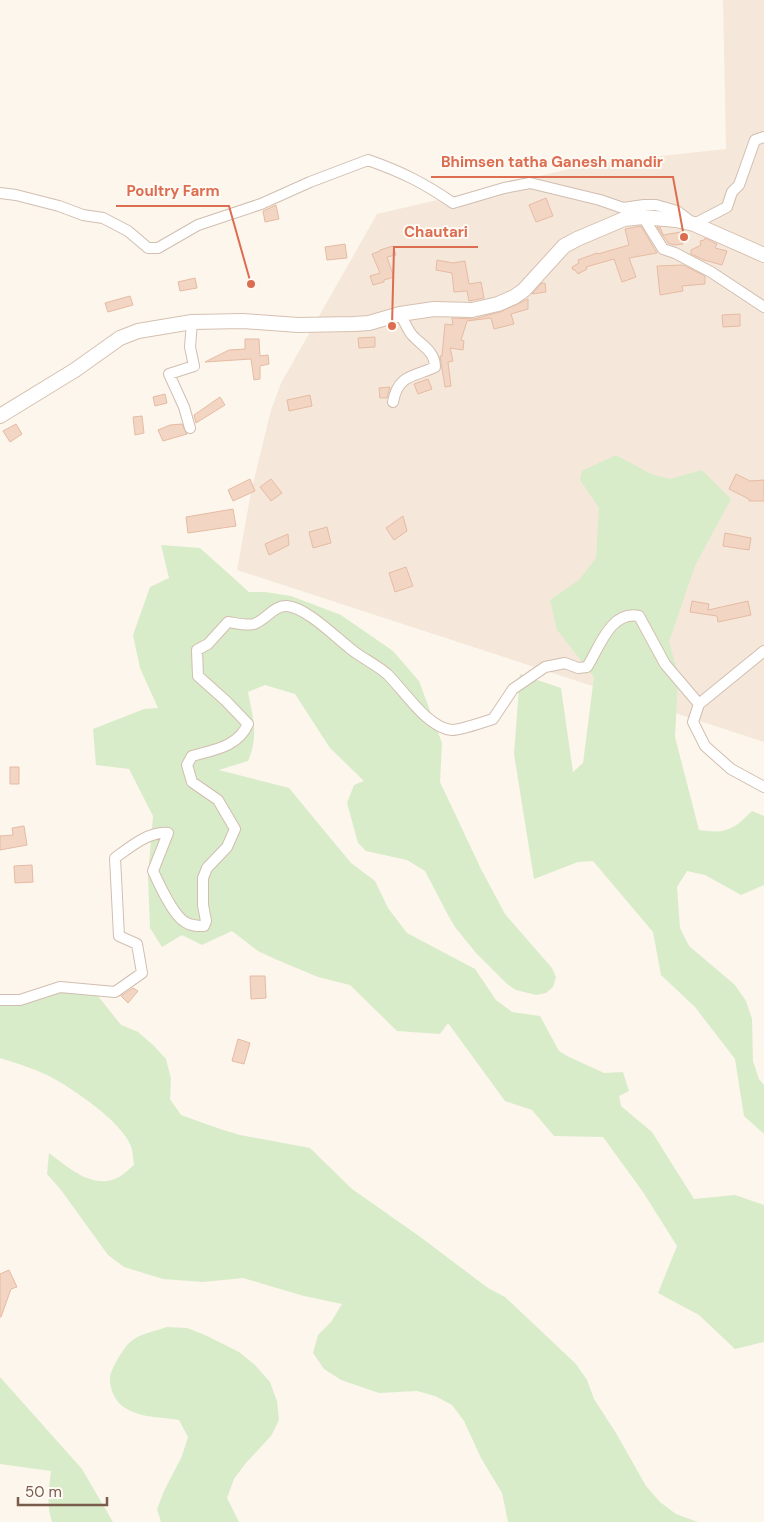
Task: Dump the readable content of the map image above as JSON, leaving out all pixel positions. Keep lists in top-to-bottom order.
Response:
{
  "places": ["Bhimsen tatha Ganesh mandir", "Poultry Farm", "Chautari"],
  "scale_bar": "50 m"
}
